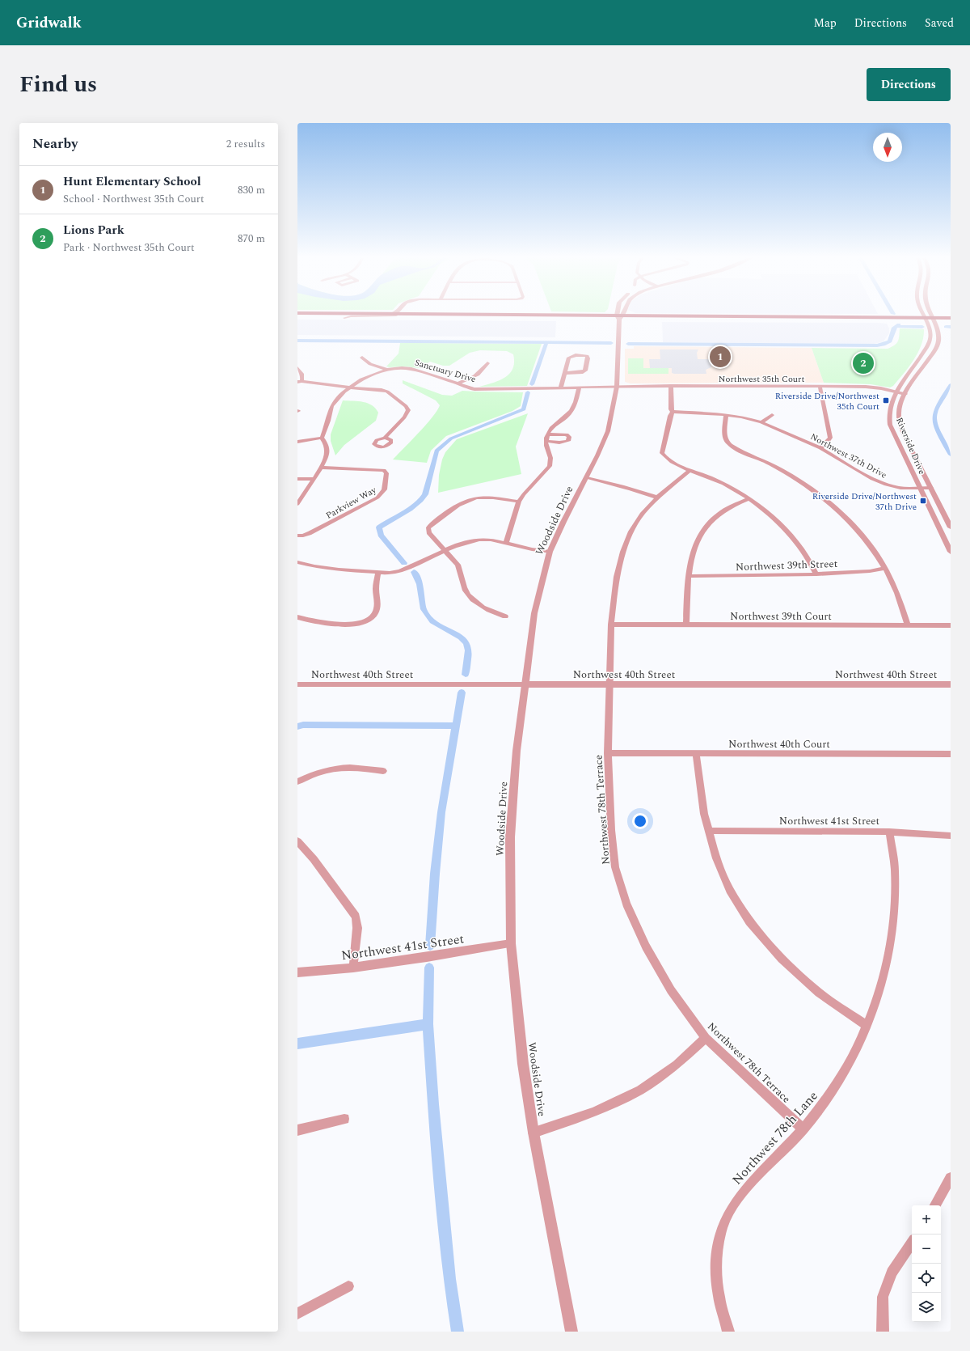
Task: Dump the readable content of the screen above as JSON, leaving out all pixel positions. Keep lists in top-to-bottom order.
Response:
{
  "streets": {
    "street": [
      "Sanctuary Drive",
      "Northwest 35th Court",
      "Riverside Drive",
      "Northwest 37th Drive",
      "Parkview Way",
      "Woodside Drive",
      "Northwest 39th Street",
      "Northwest 39th Court",
      "Northwest 40th Street",
      "Northwest 40th Court",
      "Northwest 78th Terrace",
      "Northwest 41st Street",
      "Northwest 78th Lane"
    ]
  },
  "crossings": [
    ["Sanctuary Drive", "Northwest 35th Court"],
    ["Sanctuary Drive", "Woodside Drive"],
    ["Northwest 35th Court", "Riverside Drive"],
    ["Northwest 35th Court", "Woodside Drive"],
    ["Riverside Drive", "Northwest 37th Drive"],
    ["Woodside Drive", "Northwest 40th Street"],
    ["Woodside Drive", "Northwest 41st Street"],
    ["Northwest 39th Court", "Northwest 78th Terrace"],
    ["Northwest 40th Street", "Northwest 78th Terrace"],
    ["Northwest 40th Court", "Northwest 78th Terrace"],
    ["Northwest 78th Terrace", "Northwest 78th Lane"],
    ["Northwest 41st Street", "Northwest 78th Lane"]
  ],
  "places": {
    "transit": ["Riverside Drive/Northwest 35th Court", "Riverside Drive/Northwest 37th Drive"]
  },
  "north": "bottom",
  "page": {
    "header": "Gridwalk",
    "nav": ["Map", "Directions", "Saved"],
    "title": "Find us",
    "buttons": "Directions",
    "heading": ["Nearby", "2 results"],
    "list": [
      {
        "mark": "1",
        "name": "Hunt Elementary School",
        "note": "School · Northwest 35th Court",
        "value": "830 m"
      },
      {
        "mark": "2",
        "name": "Lions Park",
        "note": "Park · Northwest 35th Court",
        "value": "870 m"
      }
    ],
    "pins": ["1", "2"],
    "map_buttons": ["+", "−"]
  }
}
